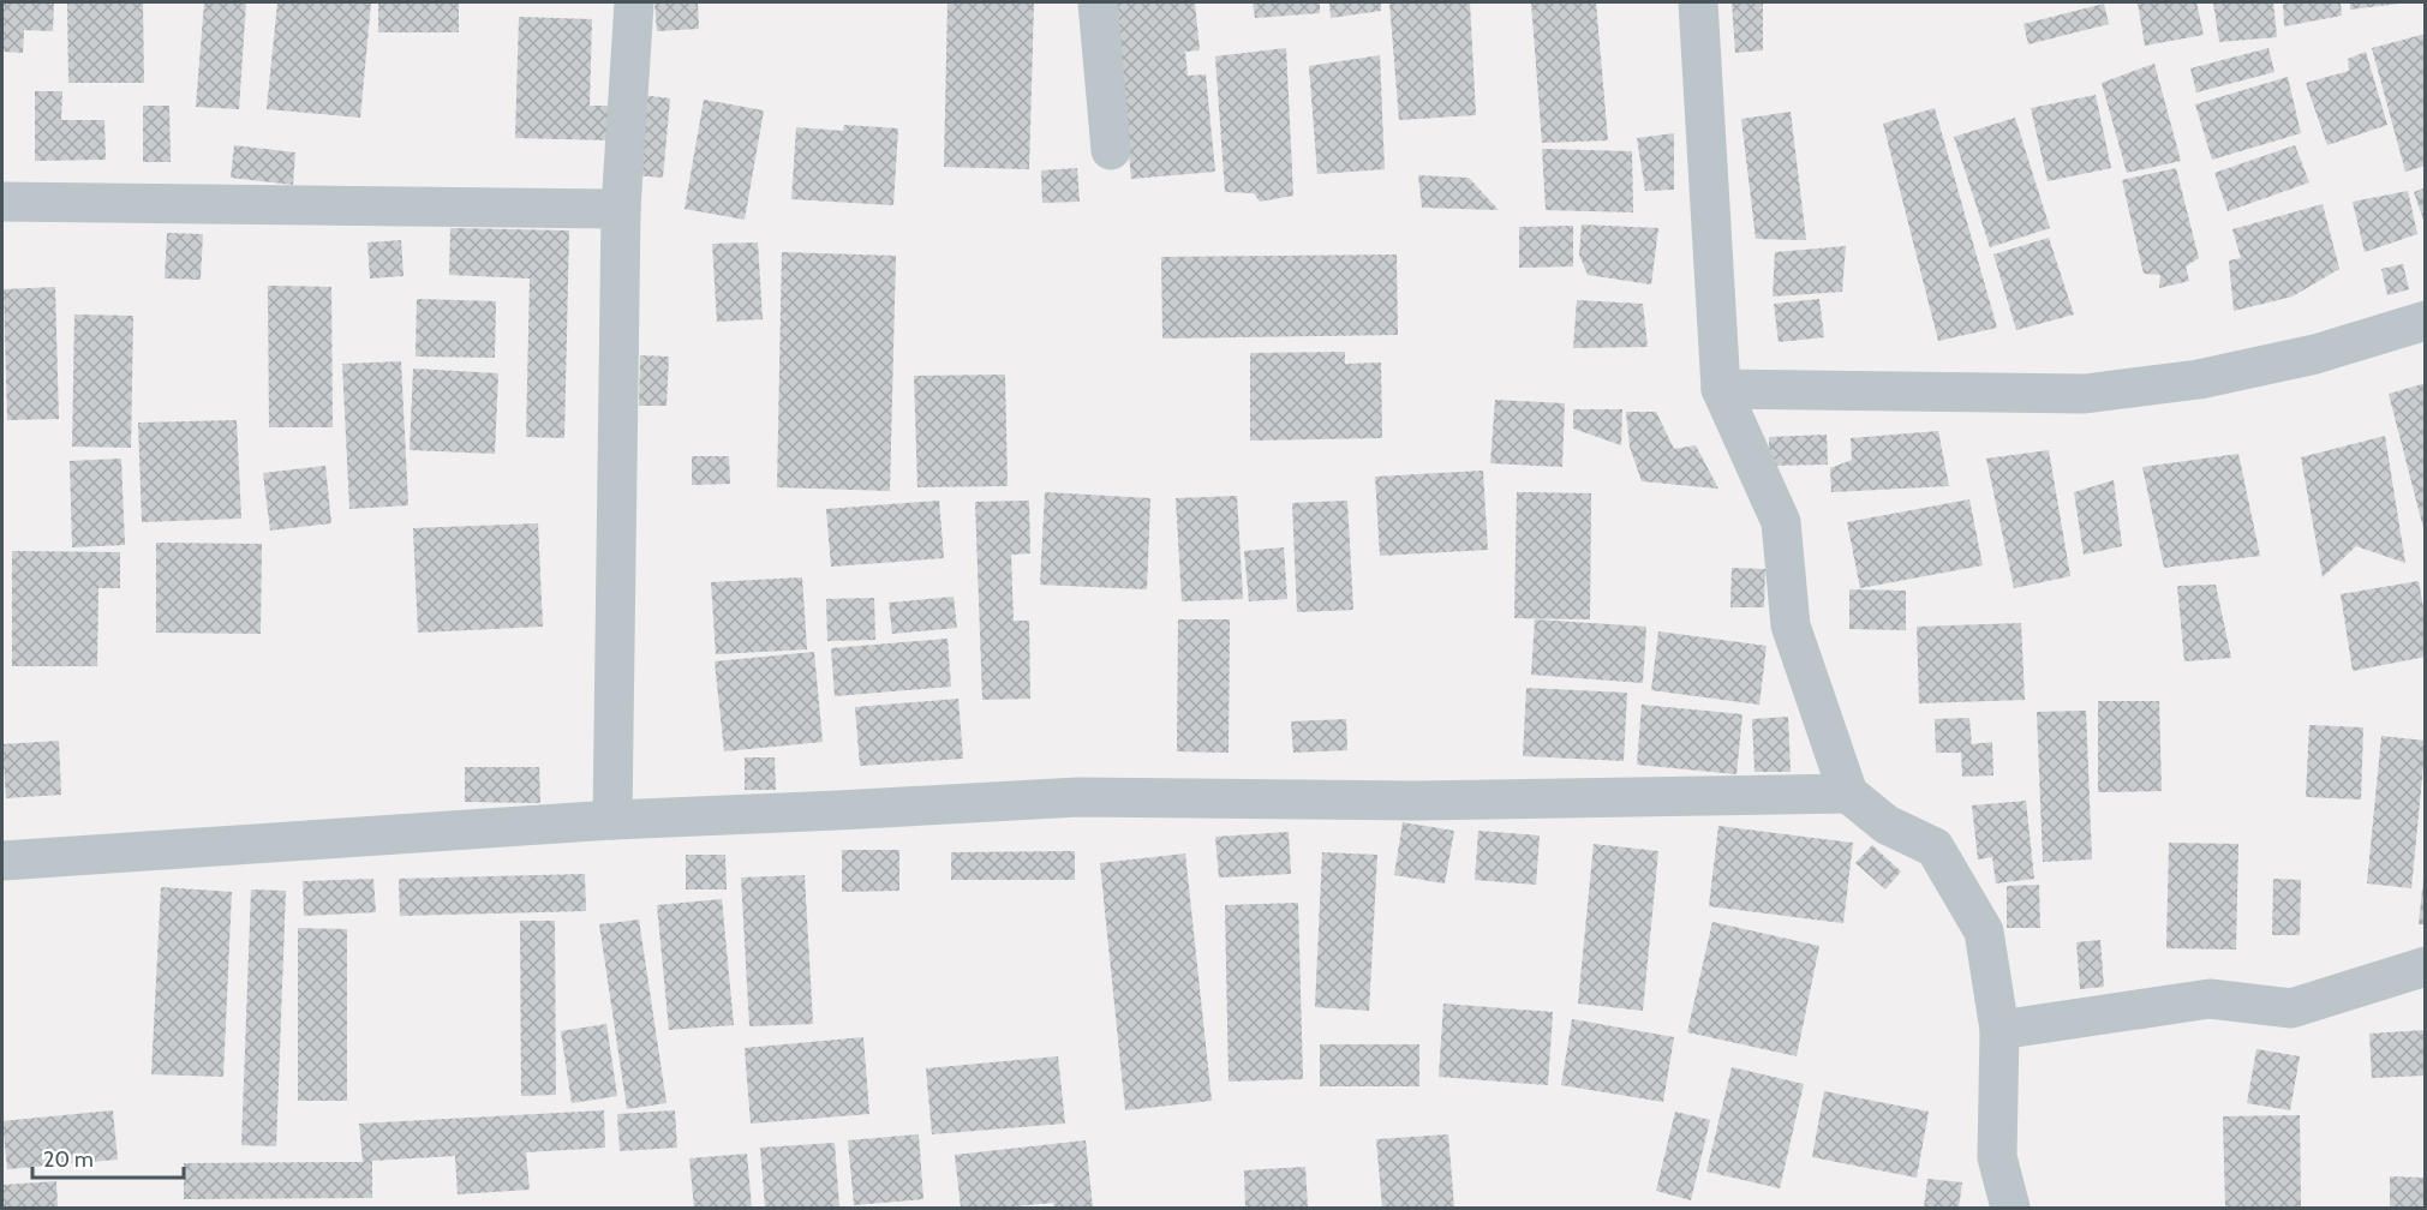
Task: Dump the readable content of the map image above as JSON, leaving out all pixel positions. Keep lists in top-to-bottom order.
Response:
{
  "scale_bar": "20 m"
}
